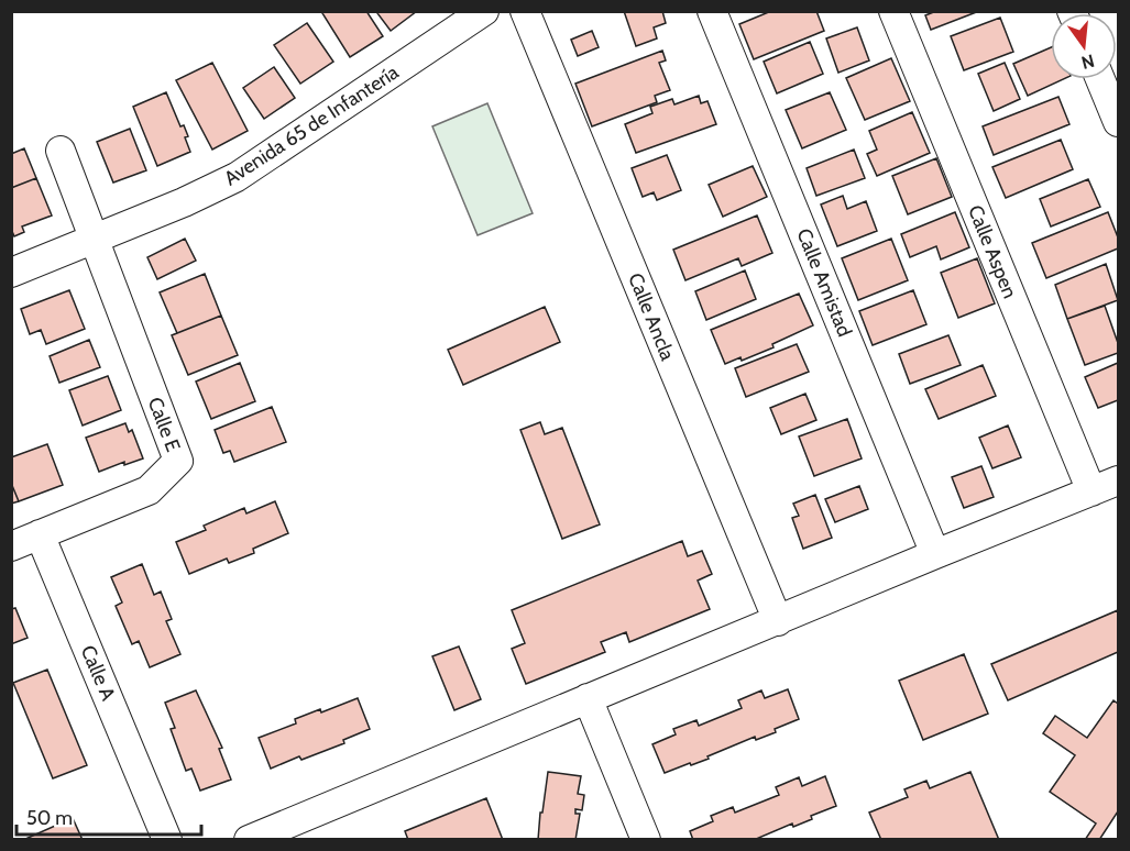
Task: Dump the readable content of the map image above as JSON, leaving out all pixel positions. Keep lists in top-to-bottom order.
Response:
{
  "streets": {
    "street": [
      "Avenida 65 de Infantería",
      "Calle Aspen",
      "Calle Amistad",
      "Calle Ancla",
      "Calle E",
      "Calle A"
    ]
  },
  "crossings": [
    ["Avenida 65 de Infantería", "Calle E"],
    ["Calle E", "Calle A"]
  ],
  "scale_bar": "50 m",
  "north": "bottom"
}
